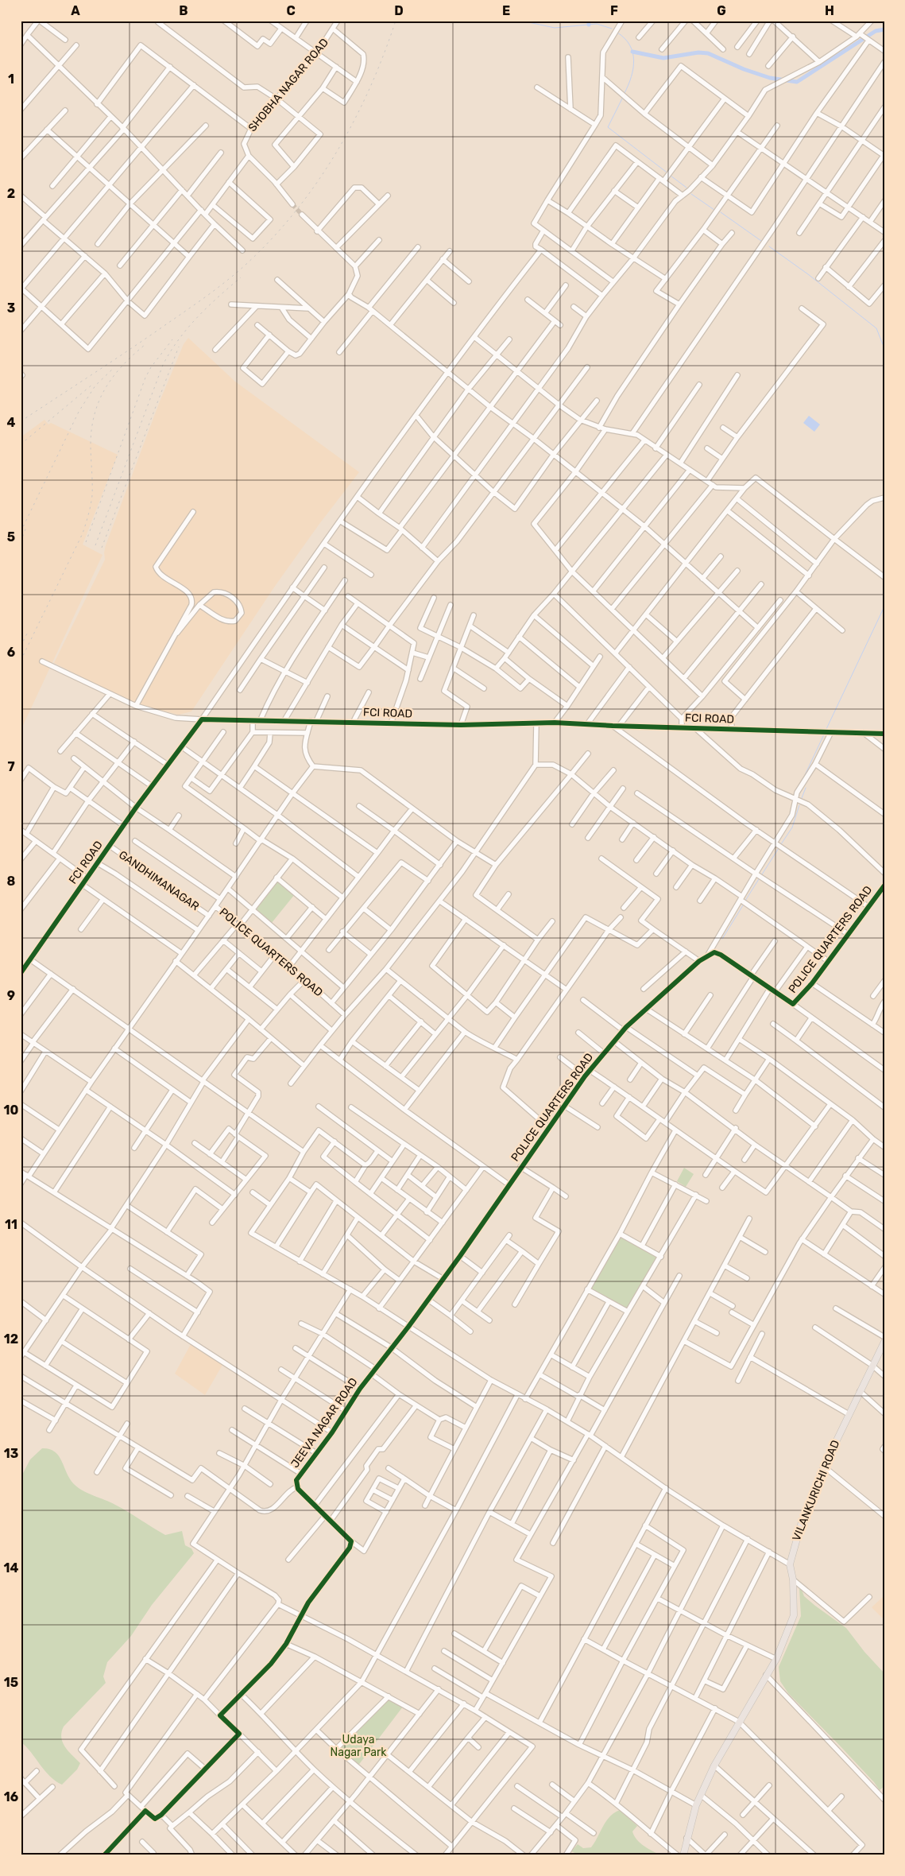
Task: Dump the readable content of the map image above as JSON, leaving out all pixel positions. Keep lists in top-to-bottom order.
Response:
{
  "streets": {
    "main road": ["VILANKURICHI ROAD"],
    "street": [
      "SHOBHA NAGAR ROAD",
      "FCI ROAD",
      "GANDHIMANAGAR",
      "POLICE QUARTERS ROAD",
      "JEEVA NAGAR ROAD"
    ]
  },
  "crossings": [
    ["FCI ROAD", "GANDHIMANAGAR"],
    ["GANDHIMANAGAR", "POLICE QUARTERS ROAD"],
    ["POLICE QUARTERS ROAD", "JEEVA NAGAR ROAD"]
  ],
  "parks": ["Udaya Nagar Park"],
  "grid": {
    "columns": [
      "A",
      "B",
      "C",
      "D",
      "E",
      "F",
      "G",
      "H"
    ],
    "rows": [
      "1",
      "2",
      "3",
      "4",
      "5",
      "6",
      "7",
      "8",
      "9",
      "10",
      "11",
      "12",
      "13",
      "14",
      "15",
      "16"
    ]
  }
}
